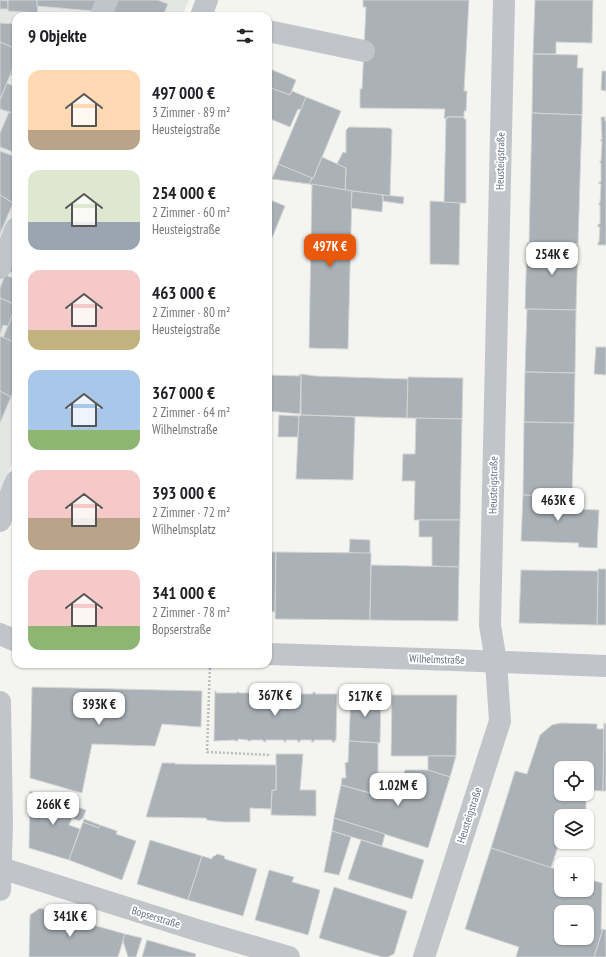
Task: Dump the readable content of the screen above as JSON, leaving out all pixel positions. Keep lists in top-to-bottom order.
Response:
{
  "streets": {
    "street": ["Heusteigstraße", "Wilhelmstraße", "Bopserstraße"]
  },
  "crossings": [
    ["Heusteigstraße", "Wilhelmstraße"]
  ],
  "page": {
    "heading": "9 Objekte",
    "list": [
      {
        "name": "497 000 €",
        "note": "3 Zimmer · 89 m² · Heusteigstraße"
      },
      {
        "name": "254 000 €",
        "note": "2 Zimmer · 60 m² · Heusteigstraße"
      },
      {
        "name": "463 000 €",
        "note": "2 Zimmer · 80 m² · Heusteigstraße"
      },
      {
        "name": "367 000 €",
        "note": "2 Zimmer · 64 m² · Wilhelmstraße"
      },
      {
        "name": "393 000 €",
        "note": "2 Zimmer · 72 m² · Wilhelmsplatz"
      },
      {
        "name": "341 000 €",
        "note": "2 Zimmer · 78 m² · Bopserstraße"
      }
    ],
    "price": [
      "497K €",
      "254K €",
      "463K €",
      "367K €",
      "517K €",
      "393K €",
      "1.02M €",
      "266K €",
      "341K €"
    ],
    "map_buttons": ["+", "−"]
  }
}
